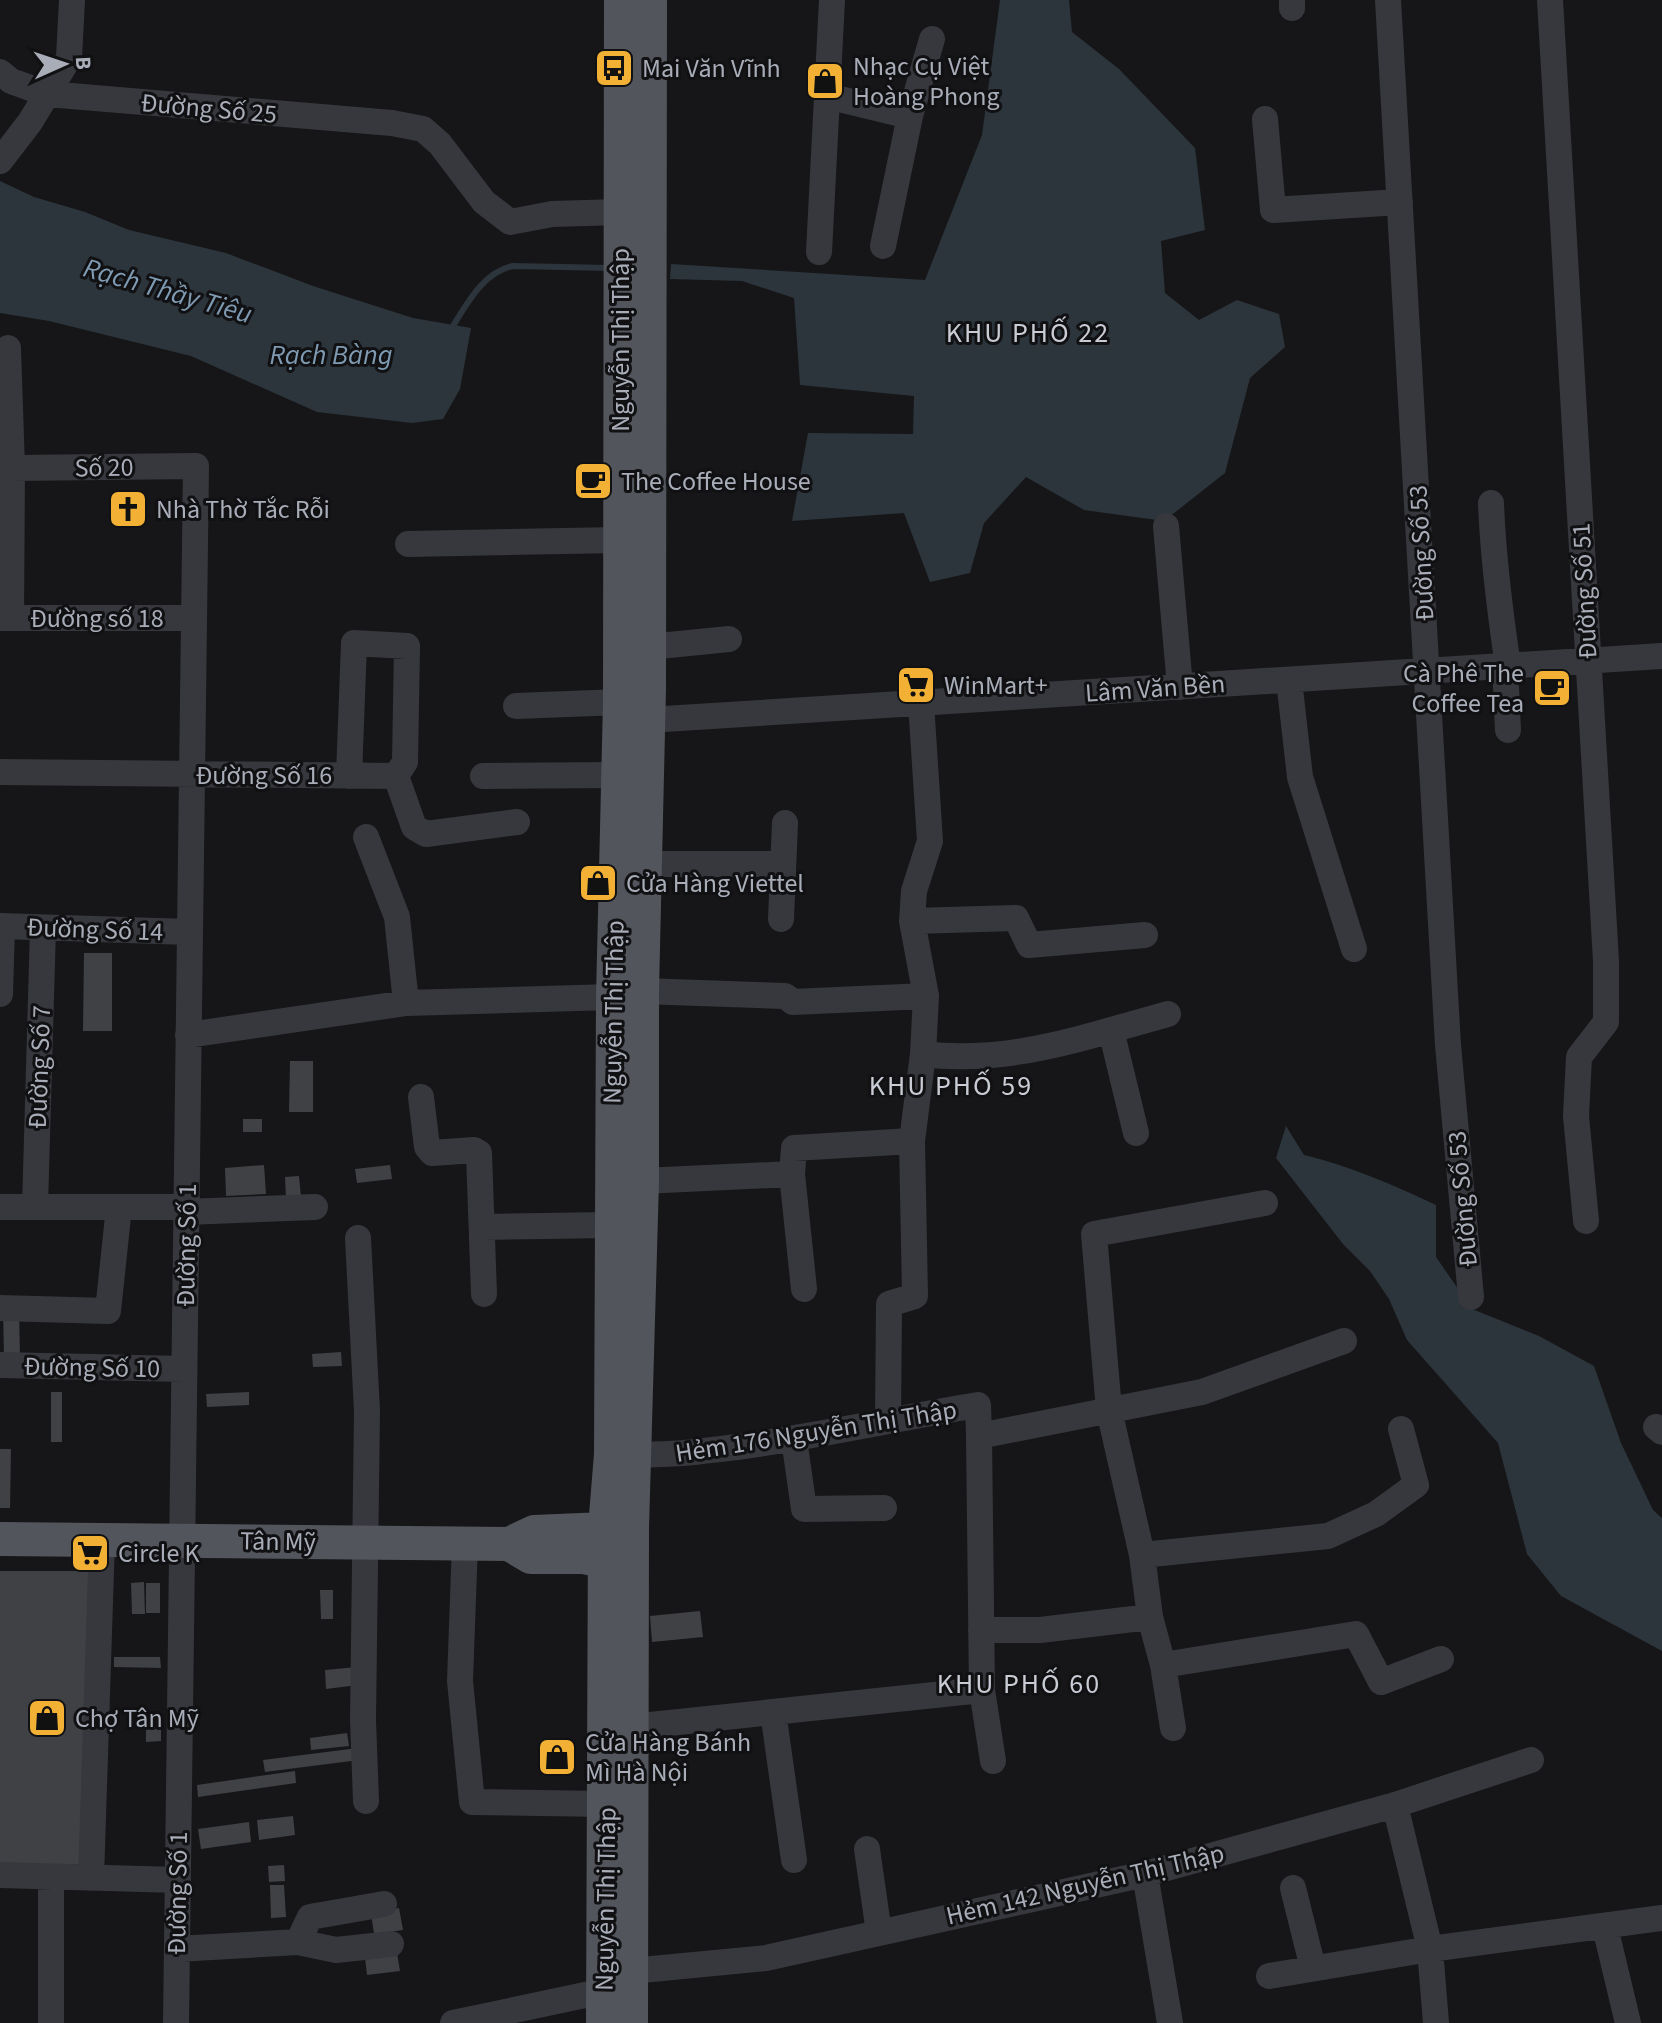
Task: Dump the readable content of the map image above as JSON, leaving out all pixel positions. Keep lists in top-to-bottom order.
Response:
{
  "streets": {
    "main road": ["Nguyễn Thị Thập", "Tân Mỹ"],
    "street": [
      "Đường Số 25",
      "Số 20",
      "Đường Số 53",
      "Đường Số 51",
      "Đường số 18",
      "Lâm Văn Bền",
      "Đường Số 16",
      "Đường Số 14",
      "Đường Số 7",
      "Đường Số 1",
      "Đường Số 10",
      "Hẻm 176 Nguyễn Thị Thập",
      "Hẻm 142 Nguyễn Thị Thập"
    ]
  },
  "crossings": [
    ["Đường Số 25", "Nguyễn Thị Thập"],
    ["Nguyễn Thị Thập", "Lâm Văn Bền"],
    ["Nguyễn Thị Thập", "Hẻm 176 Nguyễn Thị Thập"],
    ["Nguyễn Thị Thập", "Tân Mỹ"],
    ["Nguyễn Thị Thập", "Hẻm 142 Nguyễn Thị Thập"],
    ["Số 20", "Đường Số 1"],
    ["Đường Số 53", "Lâm Văn Bền"],
    ["Đường Số 51", "Lâm Văn Bền"],
    ["Đường số 18", "Đường Số 1"],
    ["Đường Số 16", "Đường Số 1"],
    ["Đường Số 14", "Đường Số 7"],
    ["Đường Số 14", "Đường Số 1"],
    ["Đường Số 1", "Đường Số 10"],
    ["Đường Số 1", "Tân Mỹ"]
  ],
  "districts": ["KHU PHỐ 22", "KHU PHỐ 59", "KHU PHỐ 60"],
  "water": ["Rạch Thầy Tiêu", "Rạch Bàng"],
  "places": {
    "bus stop": ["Mai Văn Vĩnh"],
    "shop": [
      "Nhạc Cụ Việt Hoàng Phong",
      "Cửa Hàng Viettel",
      "Chợ Tân Mỹ",
      "Cửa Hàng Bánh Mì Hà Nội"
    ],
    "cafe": ["The Coffee House", "Cà Phê The Coffee Tea"],
    "church": ["Nhà Thờ Tắc Rỗi"],
    "supermarket": ["WinMart+", "Circle K"]
  },
  "north": "right"
}
